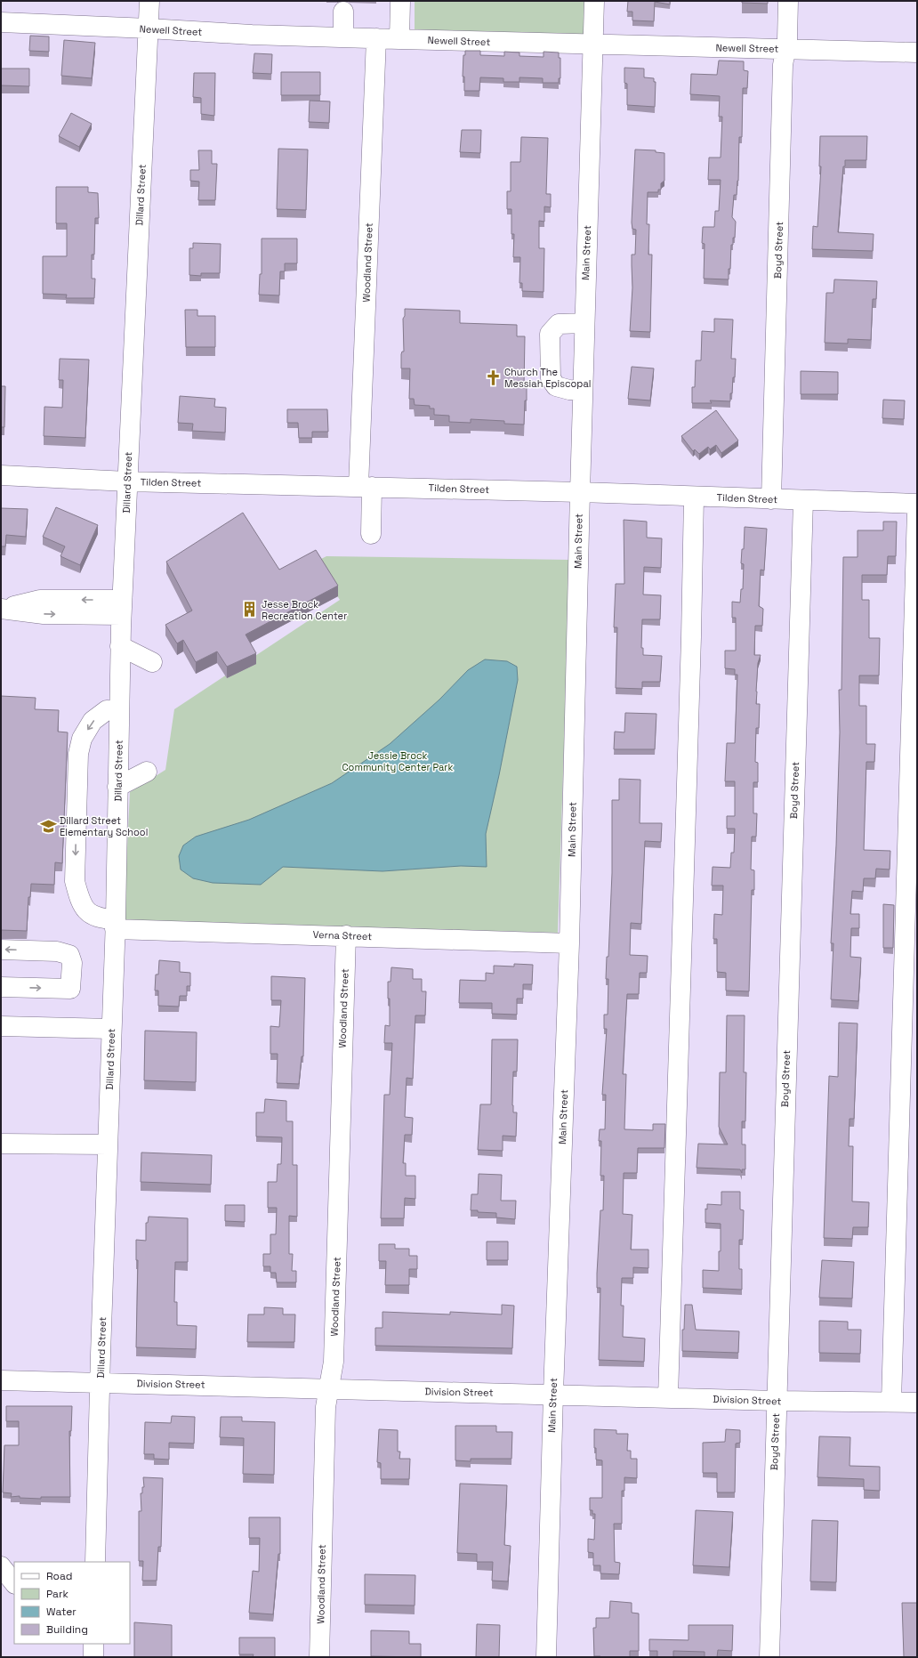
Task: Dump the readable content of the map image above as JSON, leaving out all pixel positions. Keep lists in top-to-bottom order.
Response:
{
  "streets": {
    "street": [
      "Newell Street",
      "Dillard Street",
      "Boyd Street",
      "Main Street",
      "Woodland Street",
      "Tilden Street",
      "Verna Street",
      "Division Street"
    ]
  },
  "crossings": [
    ["Newell Street", "Dillard Street"],
    ["Newell Street", "Boyd Street"],
    ["Newell Street", "Main Street"],
    ["Newell Street", "Woodland Street"],
    ["Dillard Street", "Tilden Street"],
    ["Dillard Street", "Verna Street"],
    ["Dillard Street", "Division Street"],
    ["Boyd Street", "Tilden Street"],
    ["Boyd Street", "Division Street"],
    ["Main Street", "Tilden Street"],
    ["Main Street", "Verna Street"],
    ["Main Street", "Division Street"],
    ["Woodland Street", "Tilden Street"],
    ["Woodland Street", "Verna Street"],
    ["Woodland Street", "Division Street"]
  ],
  "parks": ["Jessie Brock Community Center Park"],
  "places": {
    "church": ["Church The Messiah Episcopal"],
    "building": ["Jesse Brock Recreation Center"],
    "school or university": ["Dillard Street Elementary School"]
  },
  "legend": [
    "Road",
    "Park",
    "Water",
    "Building"
  ]
}
